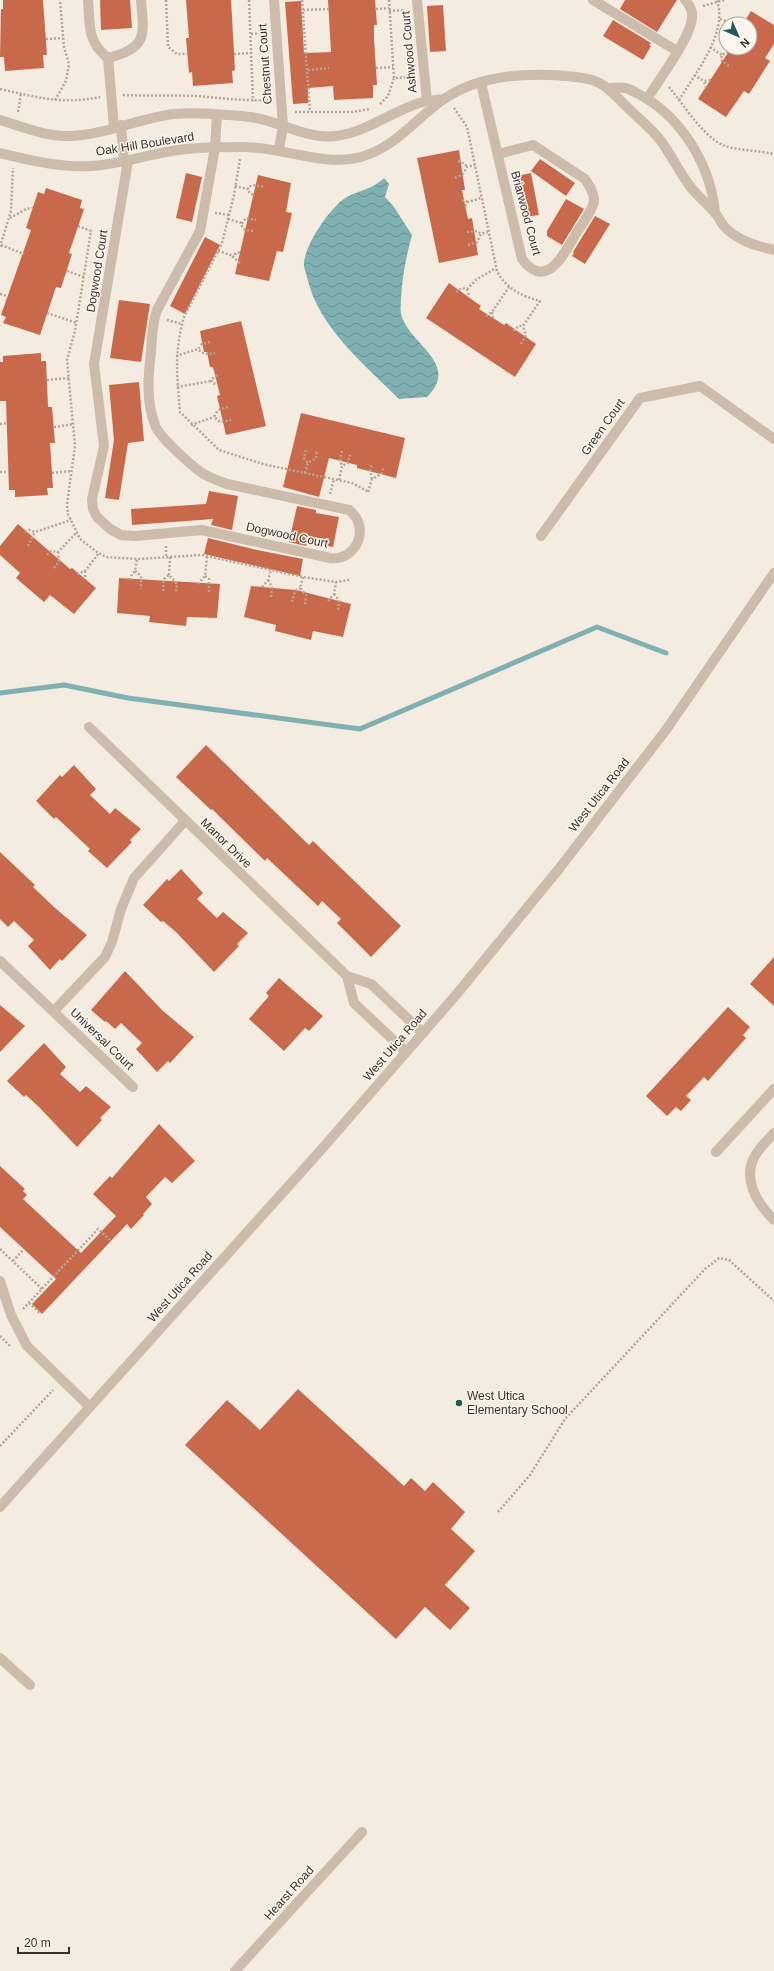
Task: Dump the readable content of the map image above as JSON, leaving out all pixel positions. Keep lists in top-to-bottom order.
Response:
{
  "streets": {
    "street": [
      "Ashwood Court",
      "Chestnut Court",
      "Oak Hill Boulevard",
      "Briarwood Court",
      "Dogwood Court",
      "Green Court",
      "West Utica Road",
      "Manor Drive",
      "Universal Court",
      "Hearst Road"
    ]
  },
  "crossings": [
    ["Ashwood Court", "Oak Hill Boulevard"],
    ["Chestnut Court", "Oak Hill Boulevard"],
    ["Oak Hill Boulevard", "Briarwood Court"],
    ["Oak Hill Boulevard", "Dogwood Court"],
    ["West Utica Road", "Manor Drive"],
    ["Manor Drive", "Universal Court"]
  ],
  "places": ["West Utica Elementary School"],
  "scale_bar": "20 m",
  "north": "bottom right"
}
